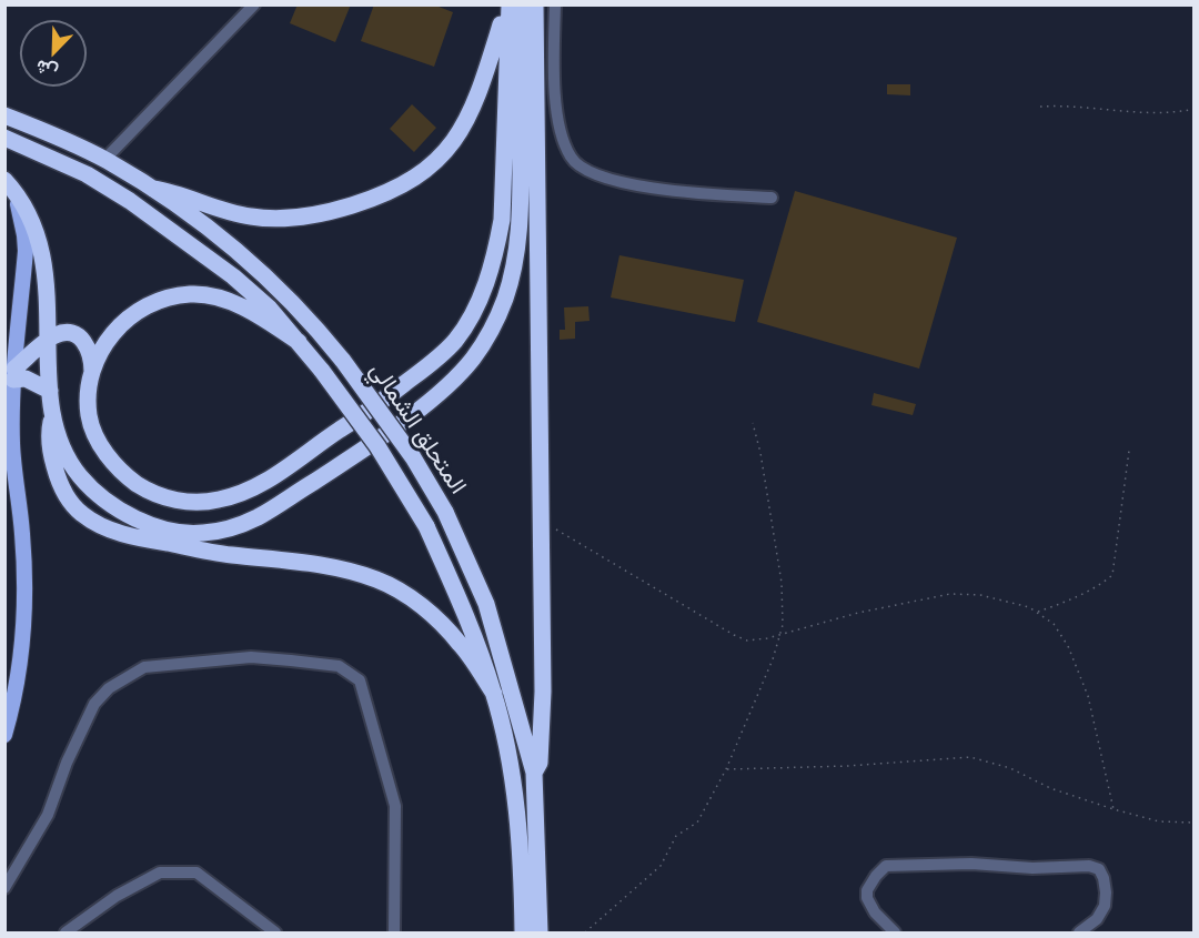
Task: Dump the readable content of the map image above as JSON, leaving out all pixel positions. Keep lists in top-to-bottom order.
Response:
{
  "streets": {
    "highway": ["المتحلق الشمالي"]
  },
  "north": "bottom left"
}
